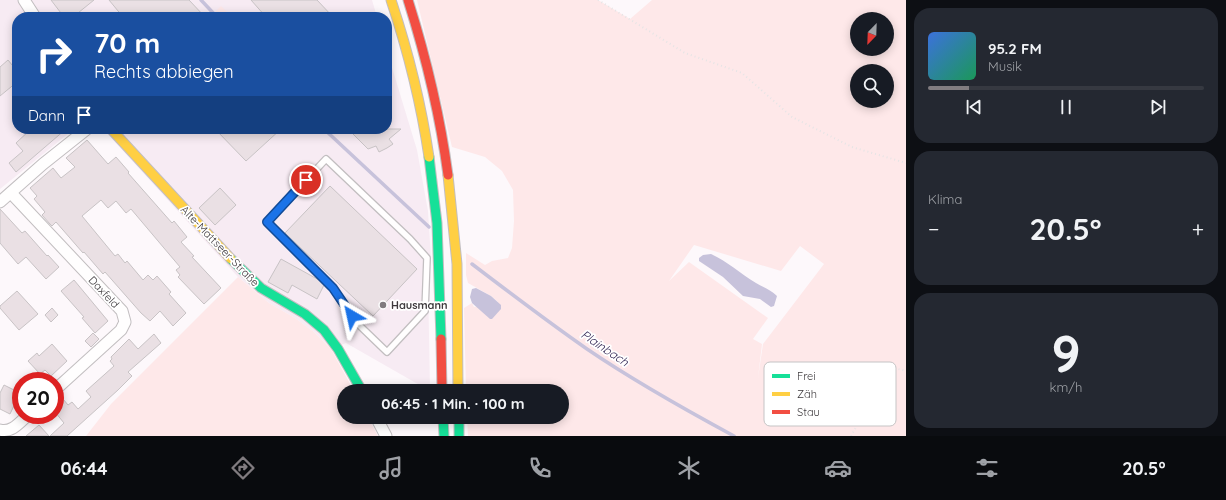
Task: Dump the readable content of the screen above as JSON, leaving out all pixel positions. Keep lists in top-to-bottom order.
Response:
{
  "streets": {
    "main road": ["Alte-Mattseer-Straße"],
    "street": ["Daxfeld"]
  },
  "water": ["Plainbach"],
  "places": ["Hausmann"],
  "legend": ["Frei", "Zäh", "Stau"],
  "north": "bottom left",
  "page": {
    "turn": ["70 m", "Rechts abbiegen"],
    "song": ["95.2 FM", "Musik"],
    "then": "Dann",
    "tile": [
      "Klima",
      ["9", "km/h"]
    ],
    "heat": ["−", "20.5°", "+"],
    "limit": "20",
    "trip": "06:45 · 1 Min. · 100 m",
    "tabs": ["06:44", "20.5°"]
  }
}
